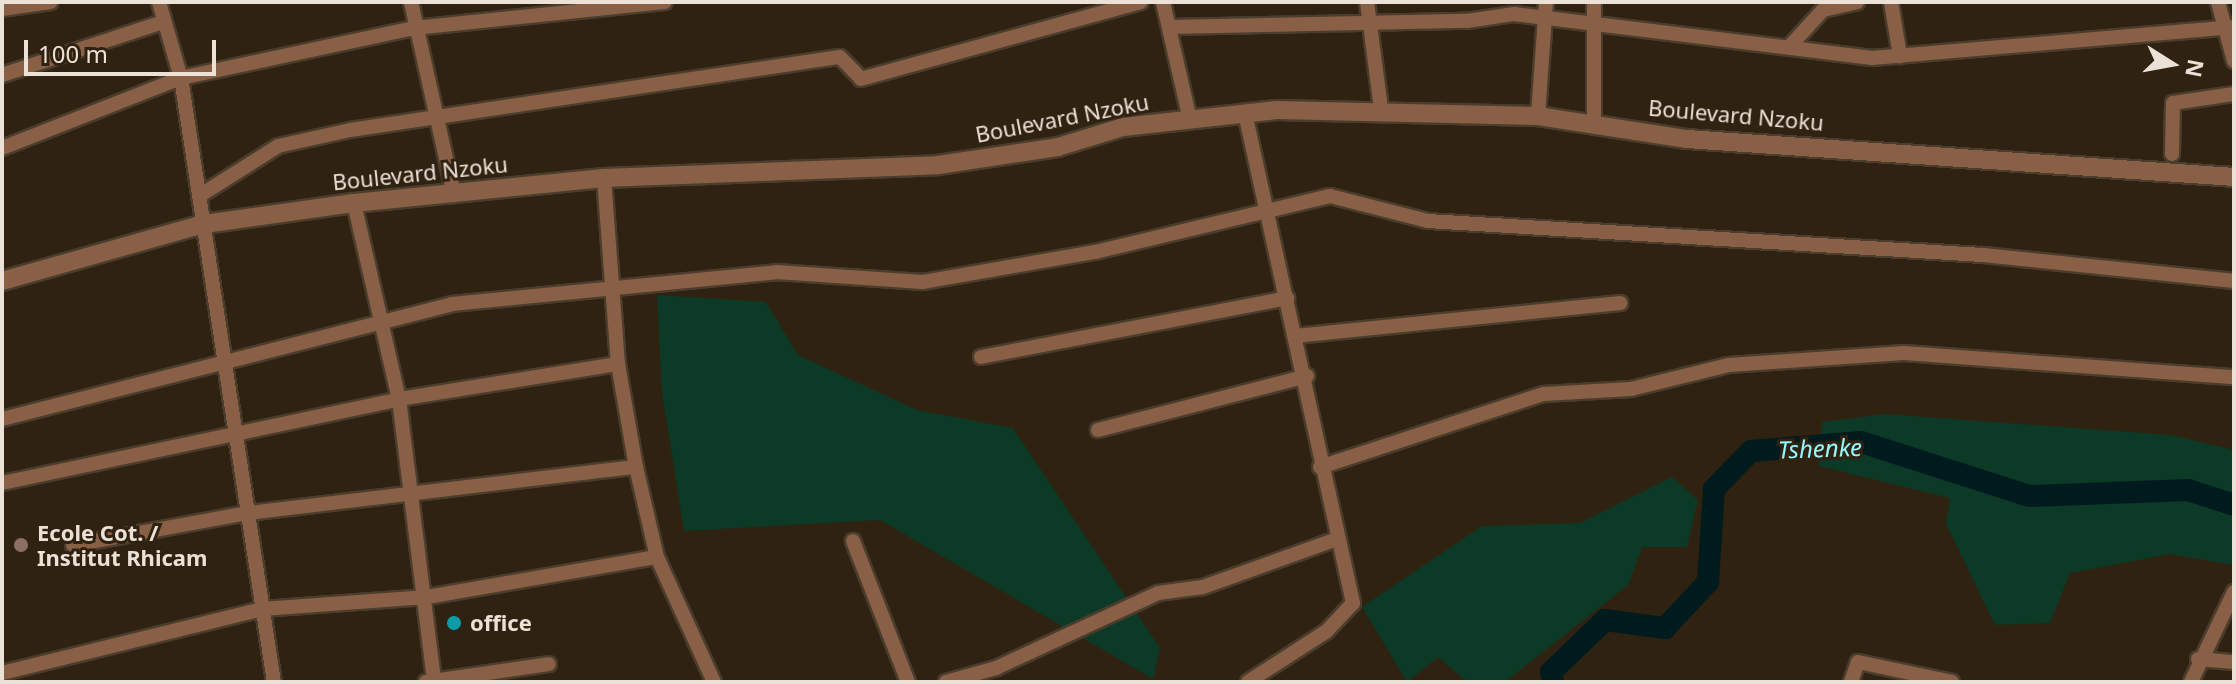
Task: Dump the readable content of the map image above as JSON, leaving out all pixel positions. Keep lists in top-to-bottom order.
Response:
{
  "streets": {
    "street": ["Boulevard Nzoku"]
  },
  "water": ["Tshenke"],
  "places": ["Ecole Cot. / Institut Rhicam", "office"],
  "scale_bar": "100 m",
  "north": "right"
}
